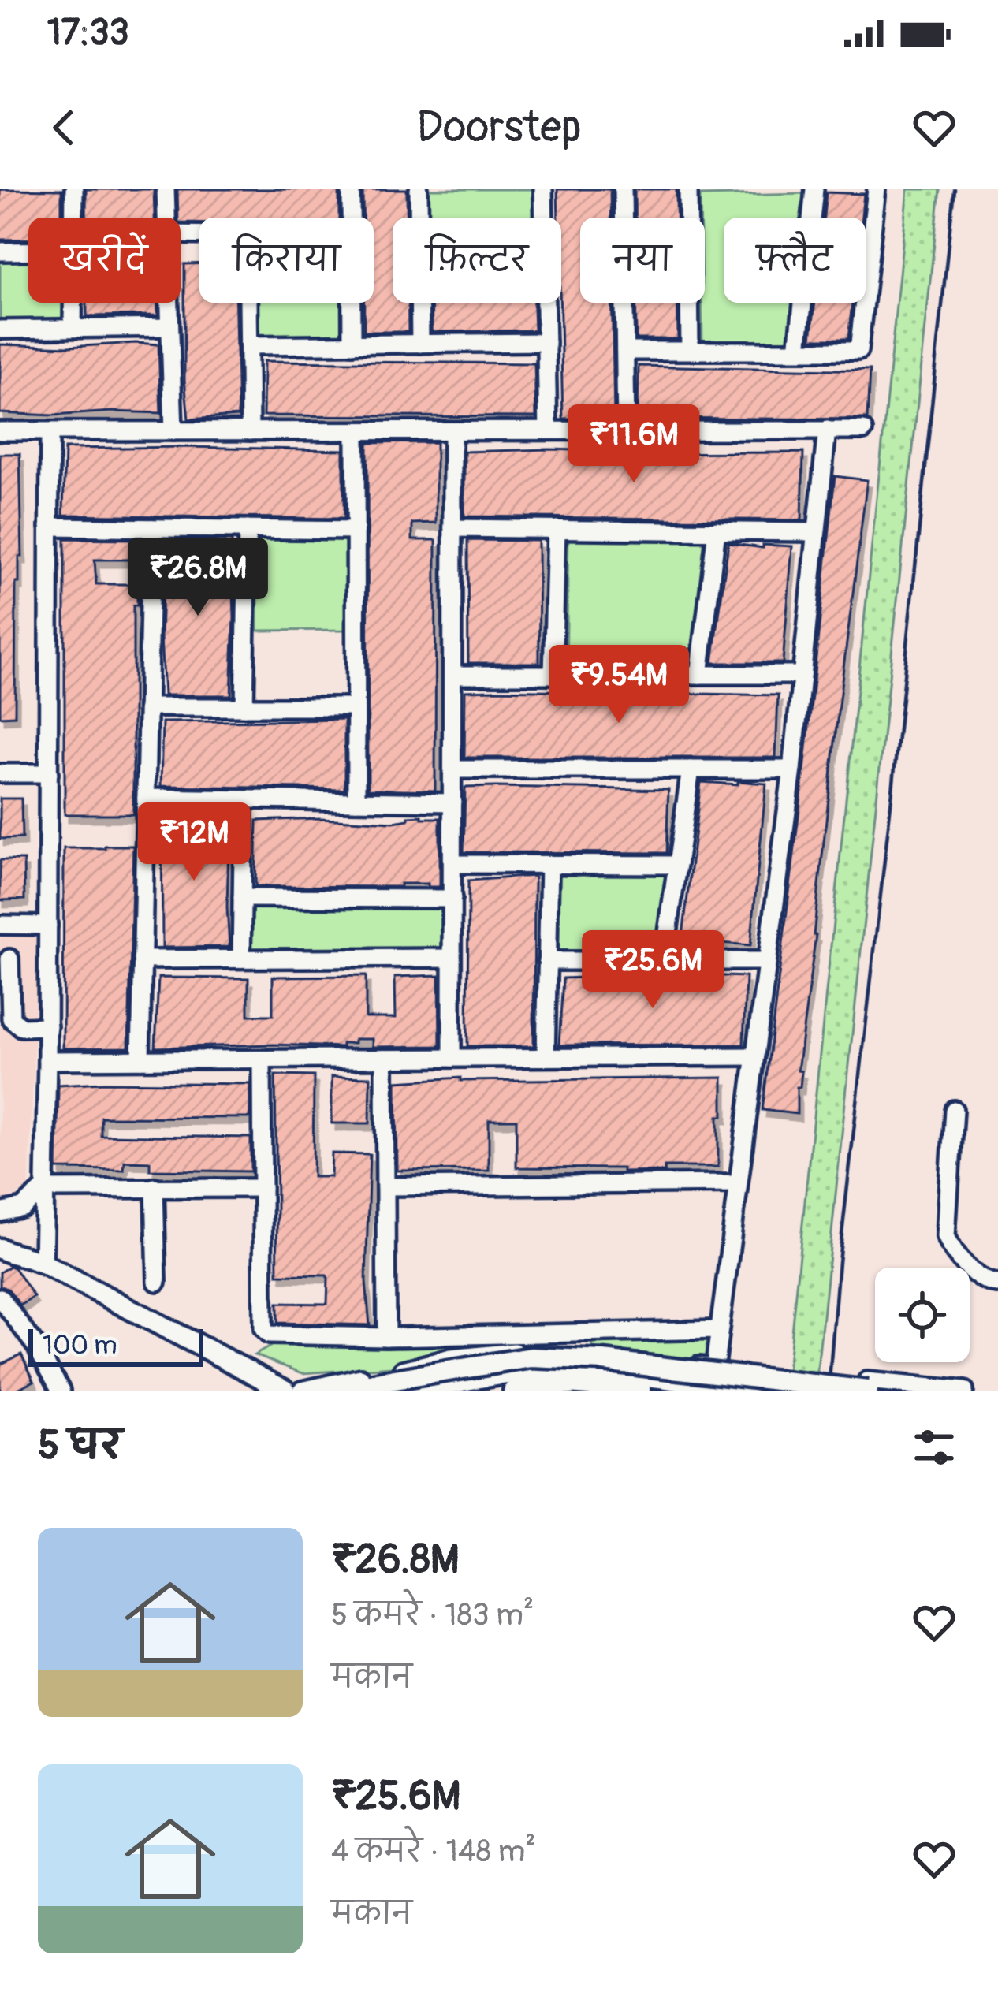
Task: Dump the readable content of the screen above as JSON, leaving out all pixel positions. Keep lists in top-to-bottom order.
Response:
{
  "scale_bar": "100 m",
  "page": {
    "status": "17:33",
    "header": "Doorstep",
    "chip": [
      "खरीदें",
      "किराया",
      "फ़िल्टर",
      "नया",
      "फ़्लैट"
    ],
    "price": [
      "₹11.6M",
      "₹26.8M",
      "₹9.54M",
      "₹12M",
      "₹25.6M"
    ],
    "scale": "100 m",
    "heading": "5 घर",
    "list": [
      {
        "name": "₹26.8M",
        "note": "5 कमरे · 183 m² · मकान"
      },
      {
        "name": "₹25.6M",
        "note": "4 कमरे · 148 m² · मकान"
      }
    ]
  }
}
